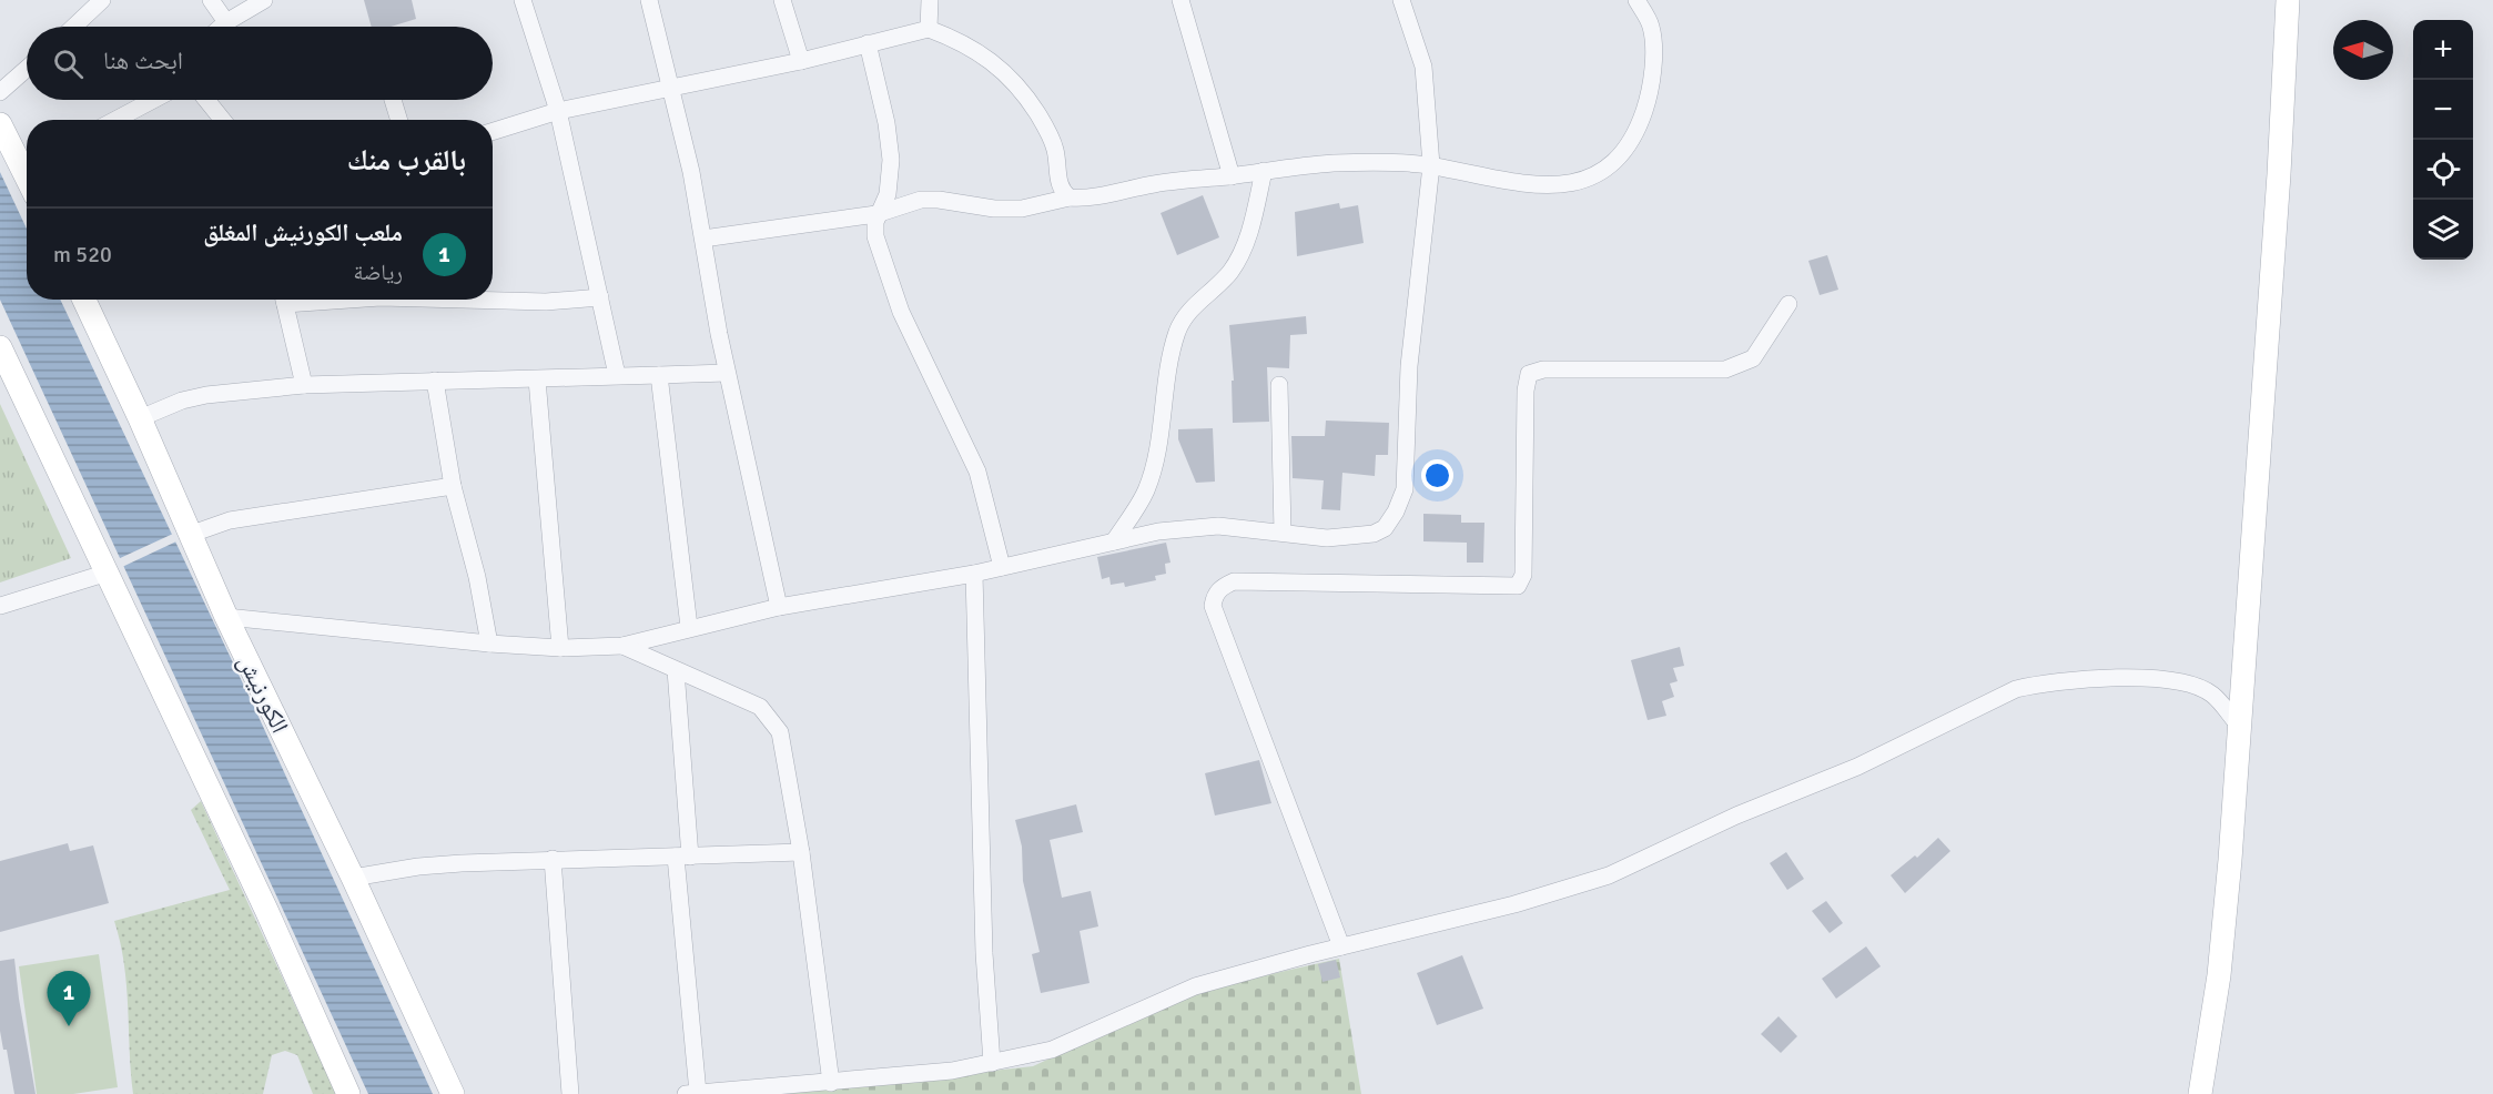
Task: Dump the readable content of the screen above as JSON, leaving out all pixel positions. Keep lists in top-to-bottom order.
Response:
{
  "streets": {
    "main road": ["الكورنيش"]
  },
  "north": "left",
  "page": {
    "map_buttons": ["+", "−"],
    "search": "ابحث هنا",
    "heading": "بالقرب منك",
    "list": [
      {
        "mark": "1",
        "name": "ملعب الكورنيش المغلق",
        "note": "رياضة",
        "value": "520 m"
      }
    ],
    "pins": "1"
  }
}
